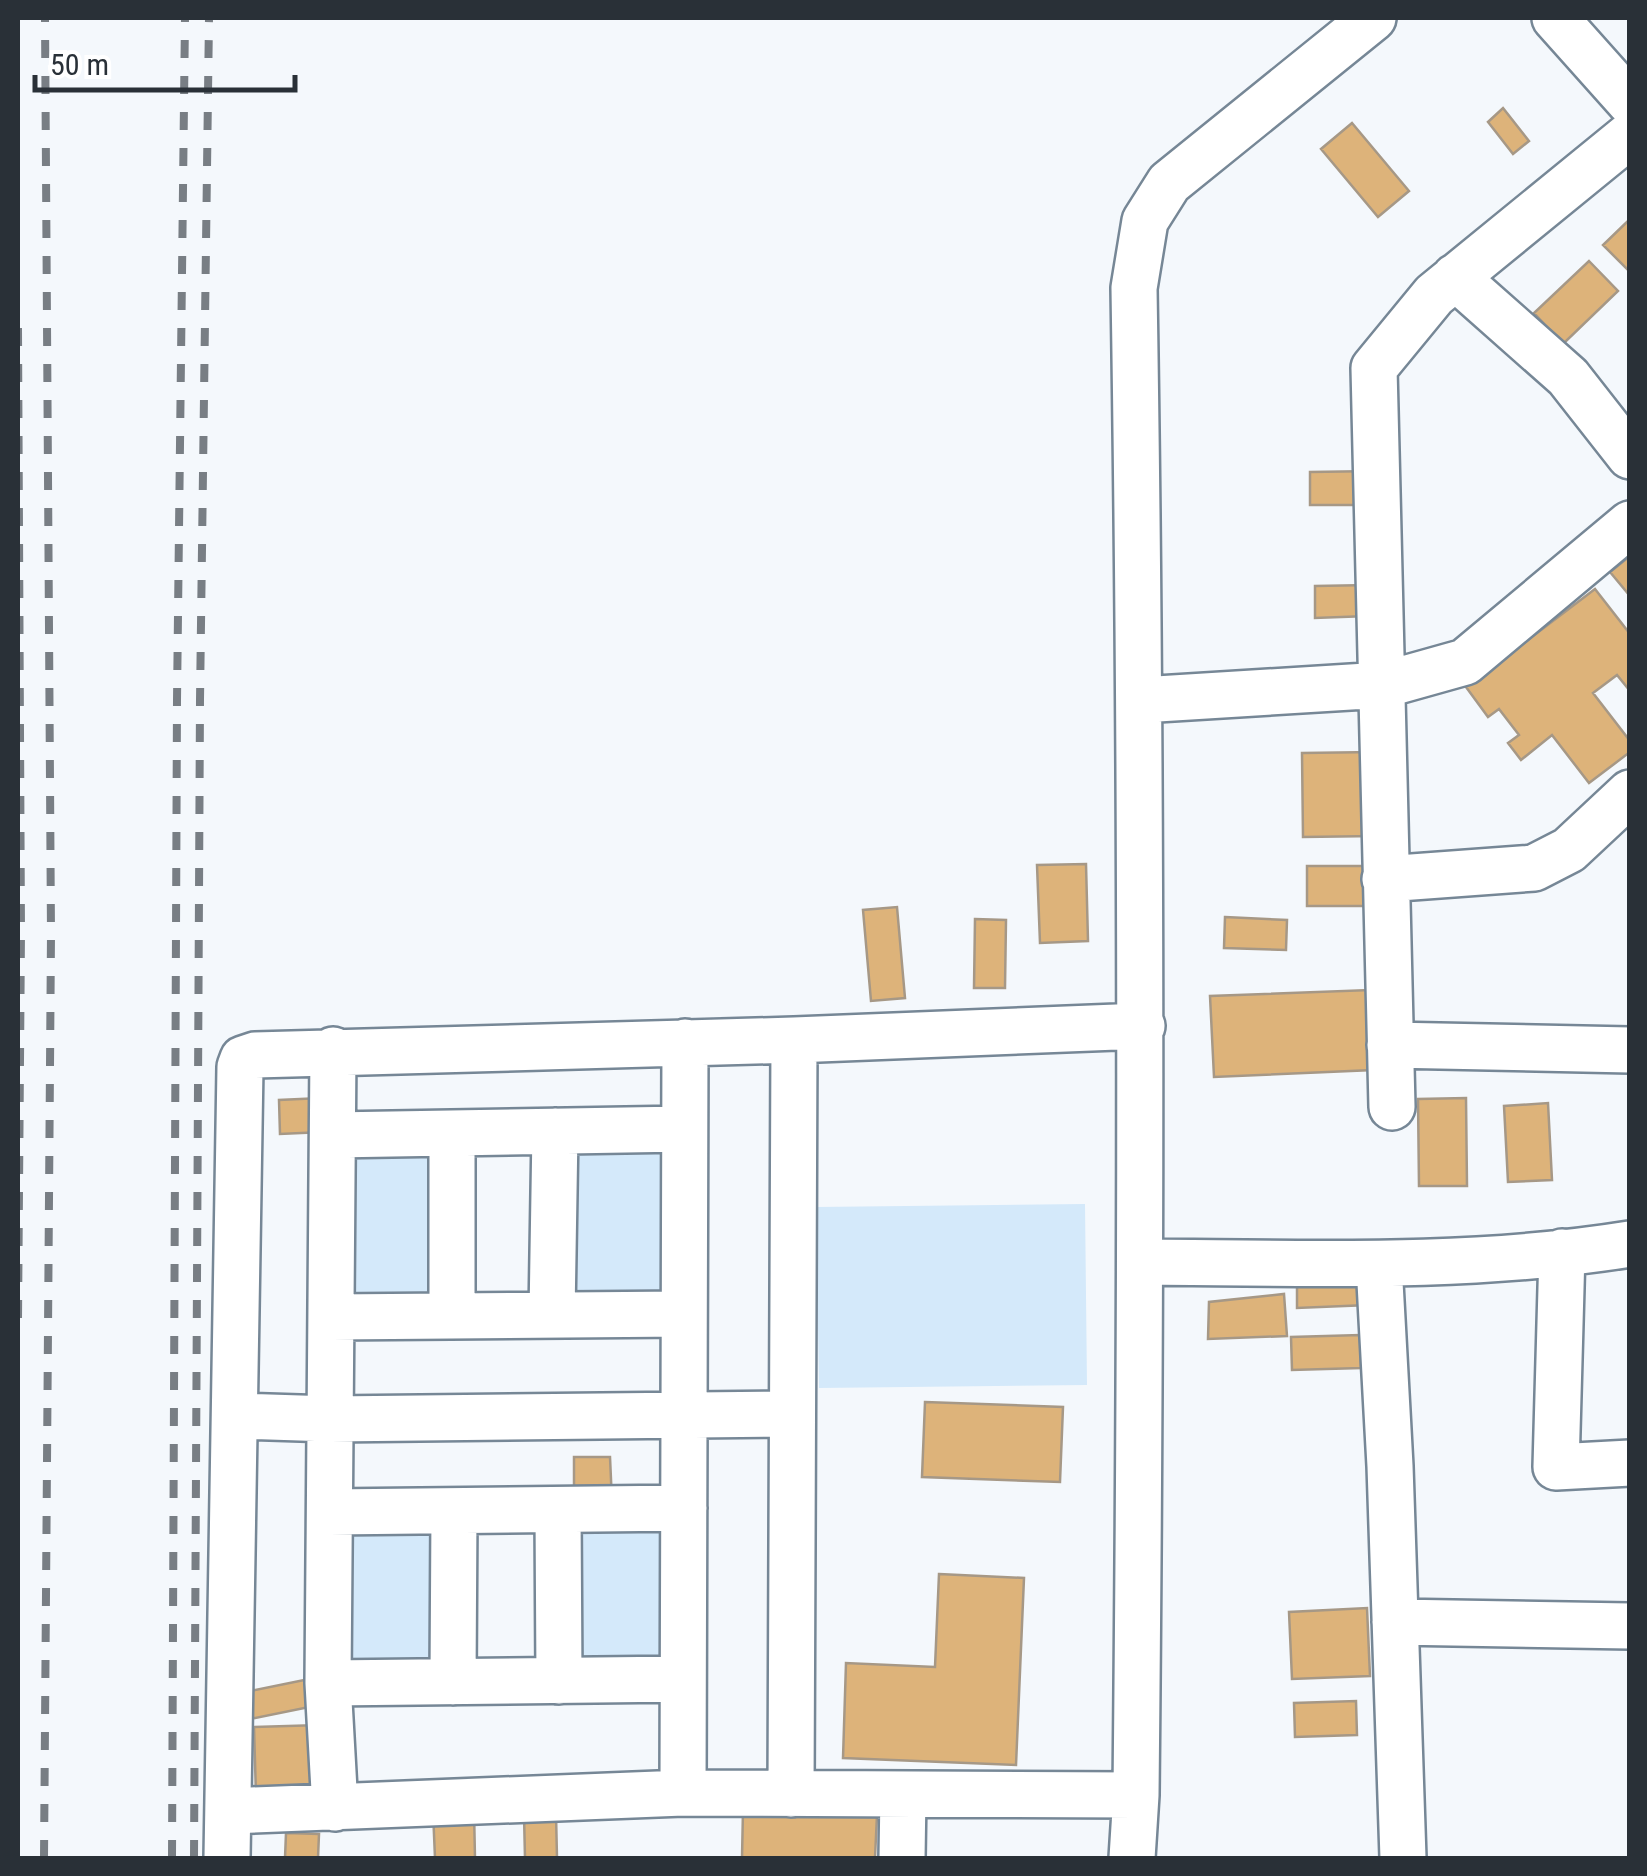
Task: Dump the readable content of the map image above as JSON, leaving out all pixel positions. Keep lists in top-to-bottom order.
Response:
{
  "scale_bar": "50 m"
}
